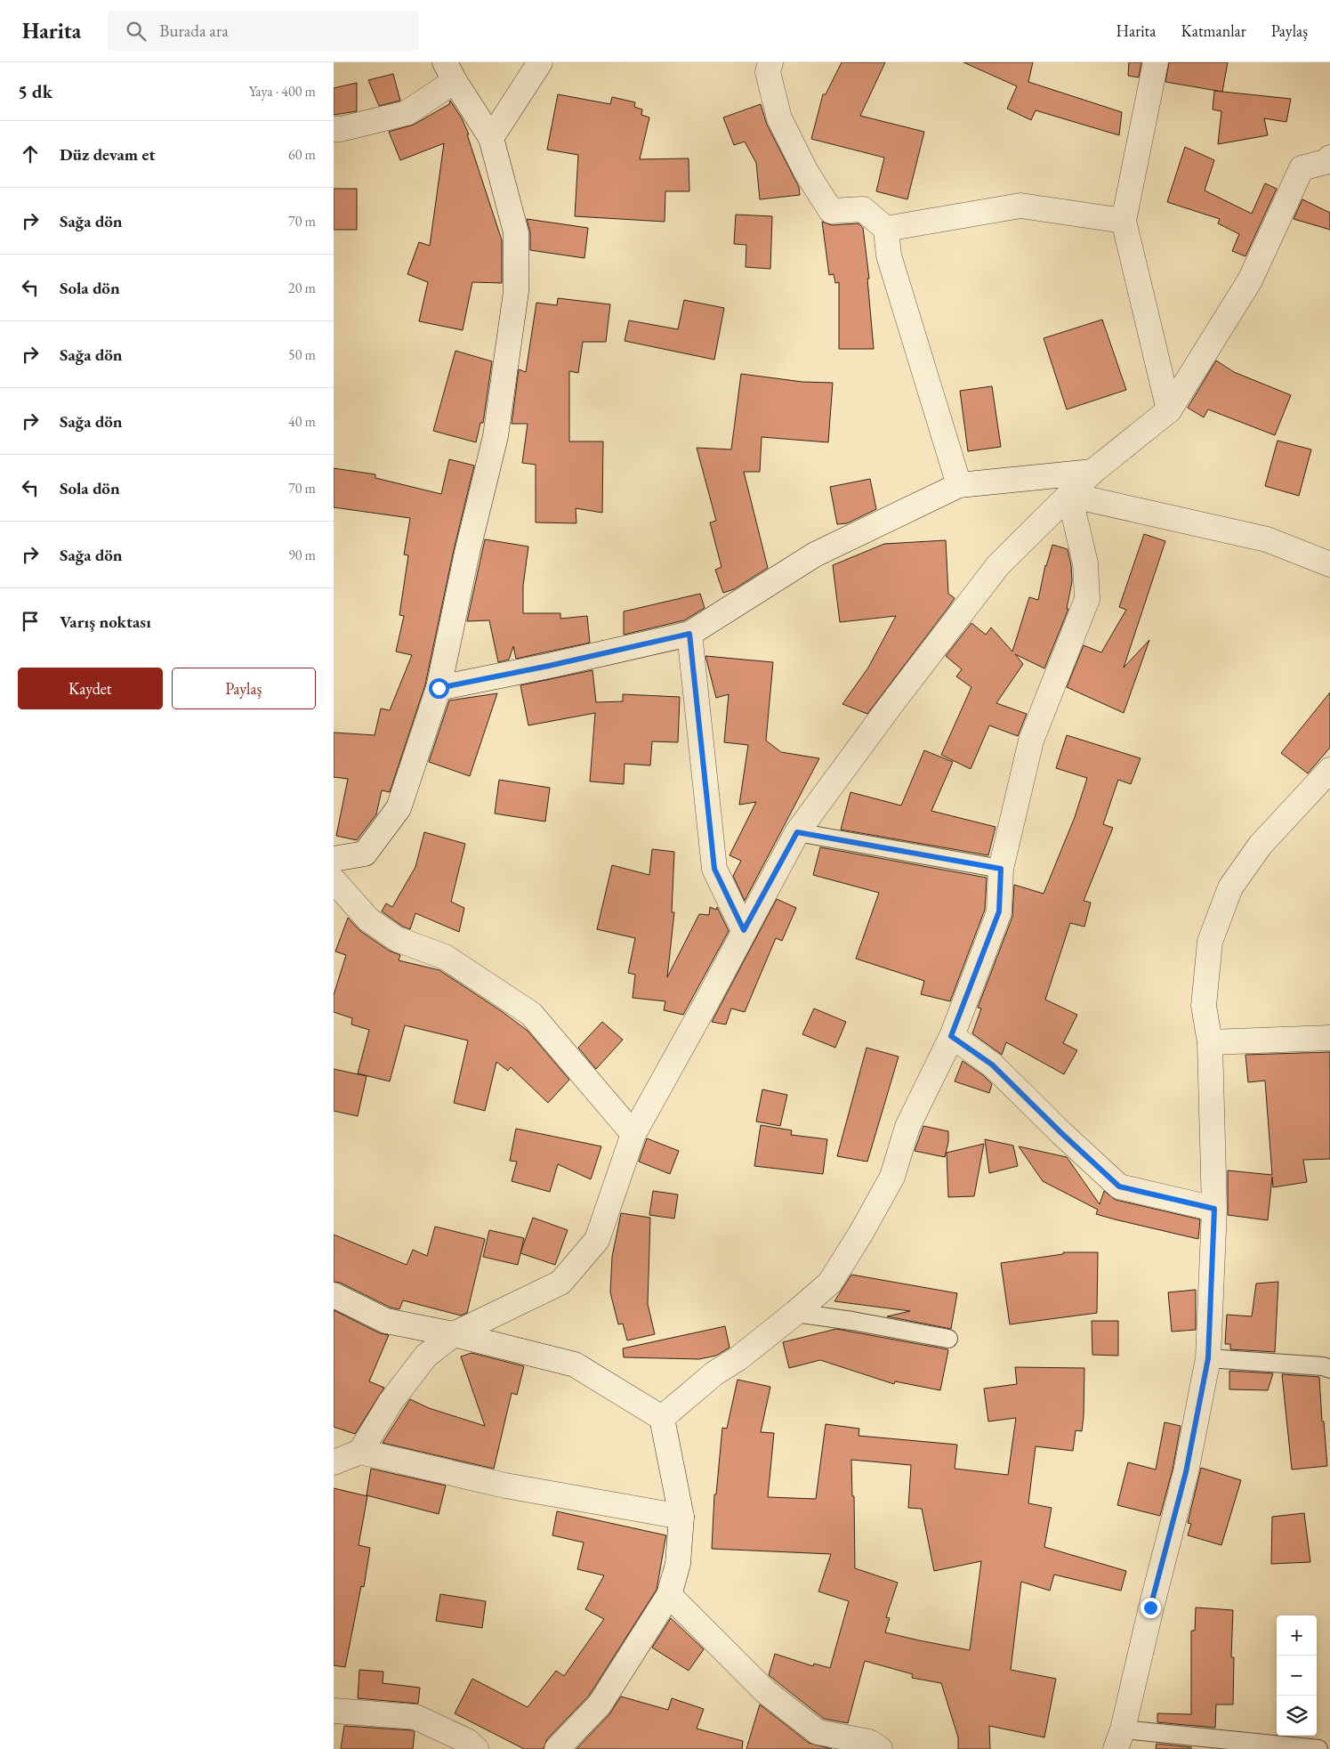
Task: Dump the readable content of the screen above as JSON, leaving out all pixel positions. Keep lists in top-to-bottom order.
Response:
{
  "page": {
    "header": "Harita",
    "search": "Burada ara",
    "nav": ["Harita", "Katmanlar", "Paylaş"],
    "heading": ["5 dk", "Yaya · 400 m"],
    "list": [
      ["Düz devam et", "60 m"],
      ["Sağa dön", "70 m"],
      ["Sola dön", "20 m"],
      ["Sağa dön", "50 m"],
      ["Sağa dön", "40 m"],
      ["Sola dön", "70 m"],
      ["Sağa dön", "90 m"],
      "Varış noktası"
    ],
    "buttons": ["Kaydet", "Paylaş"],
    "map_buttons": ["+", "−"]
  }
}
